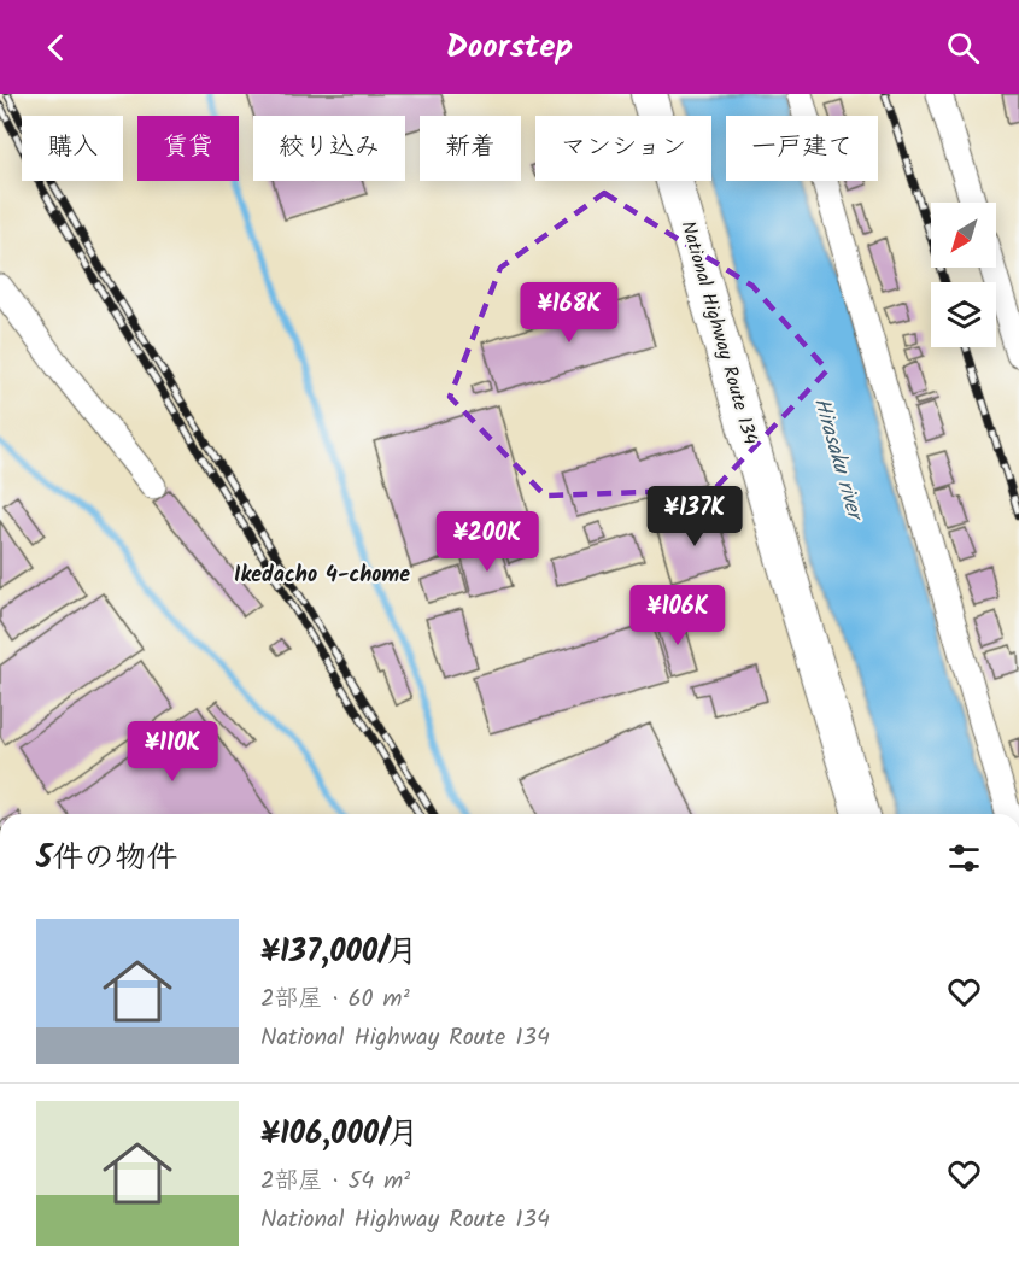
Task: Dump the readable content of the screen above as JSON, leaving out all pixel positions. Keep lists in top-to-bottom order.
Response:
{
  "streets": {
    "highway": ["National Highway Route 134"]
  },
  "districts": ["Ikedacho 4-chome"],
  "water": ["Hirasaku river"],
  "north": "bottom left",
  "page": {
    "header": "Doorstep",
    "chip": [
      "購入",
      "賃貸",
      "絞り込み",
      "新着",
      "マンション",
      "一戸建て"
    ],
    "price": [
      "¥168K",
      "¥137K",
      "¥200K",
      "¥106K",
      "¥110K"
    ],
    "heading": "5件の物件",
    "list": [
      {
        "name": "¥137,000/月",
        "note": "2部屋 · 60 m² · National Highway Route 134"
      },
      {
        "name": "¥106,000/月",
        "note": "2部屋 · 54 m² · National Highway Route 134"
      }
    ]
  }
}
